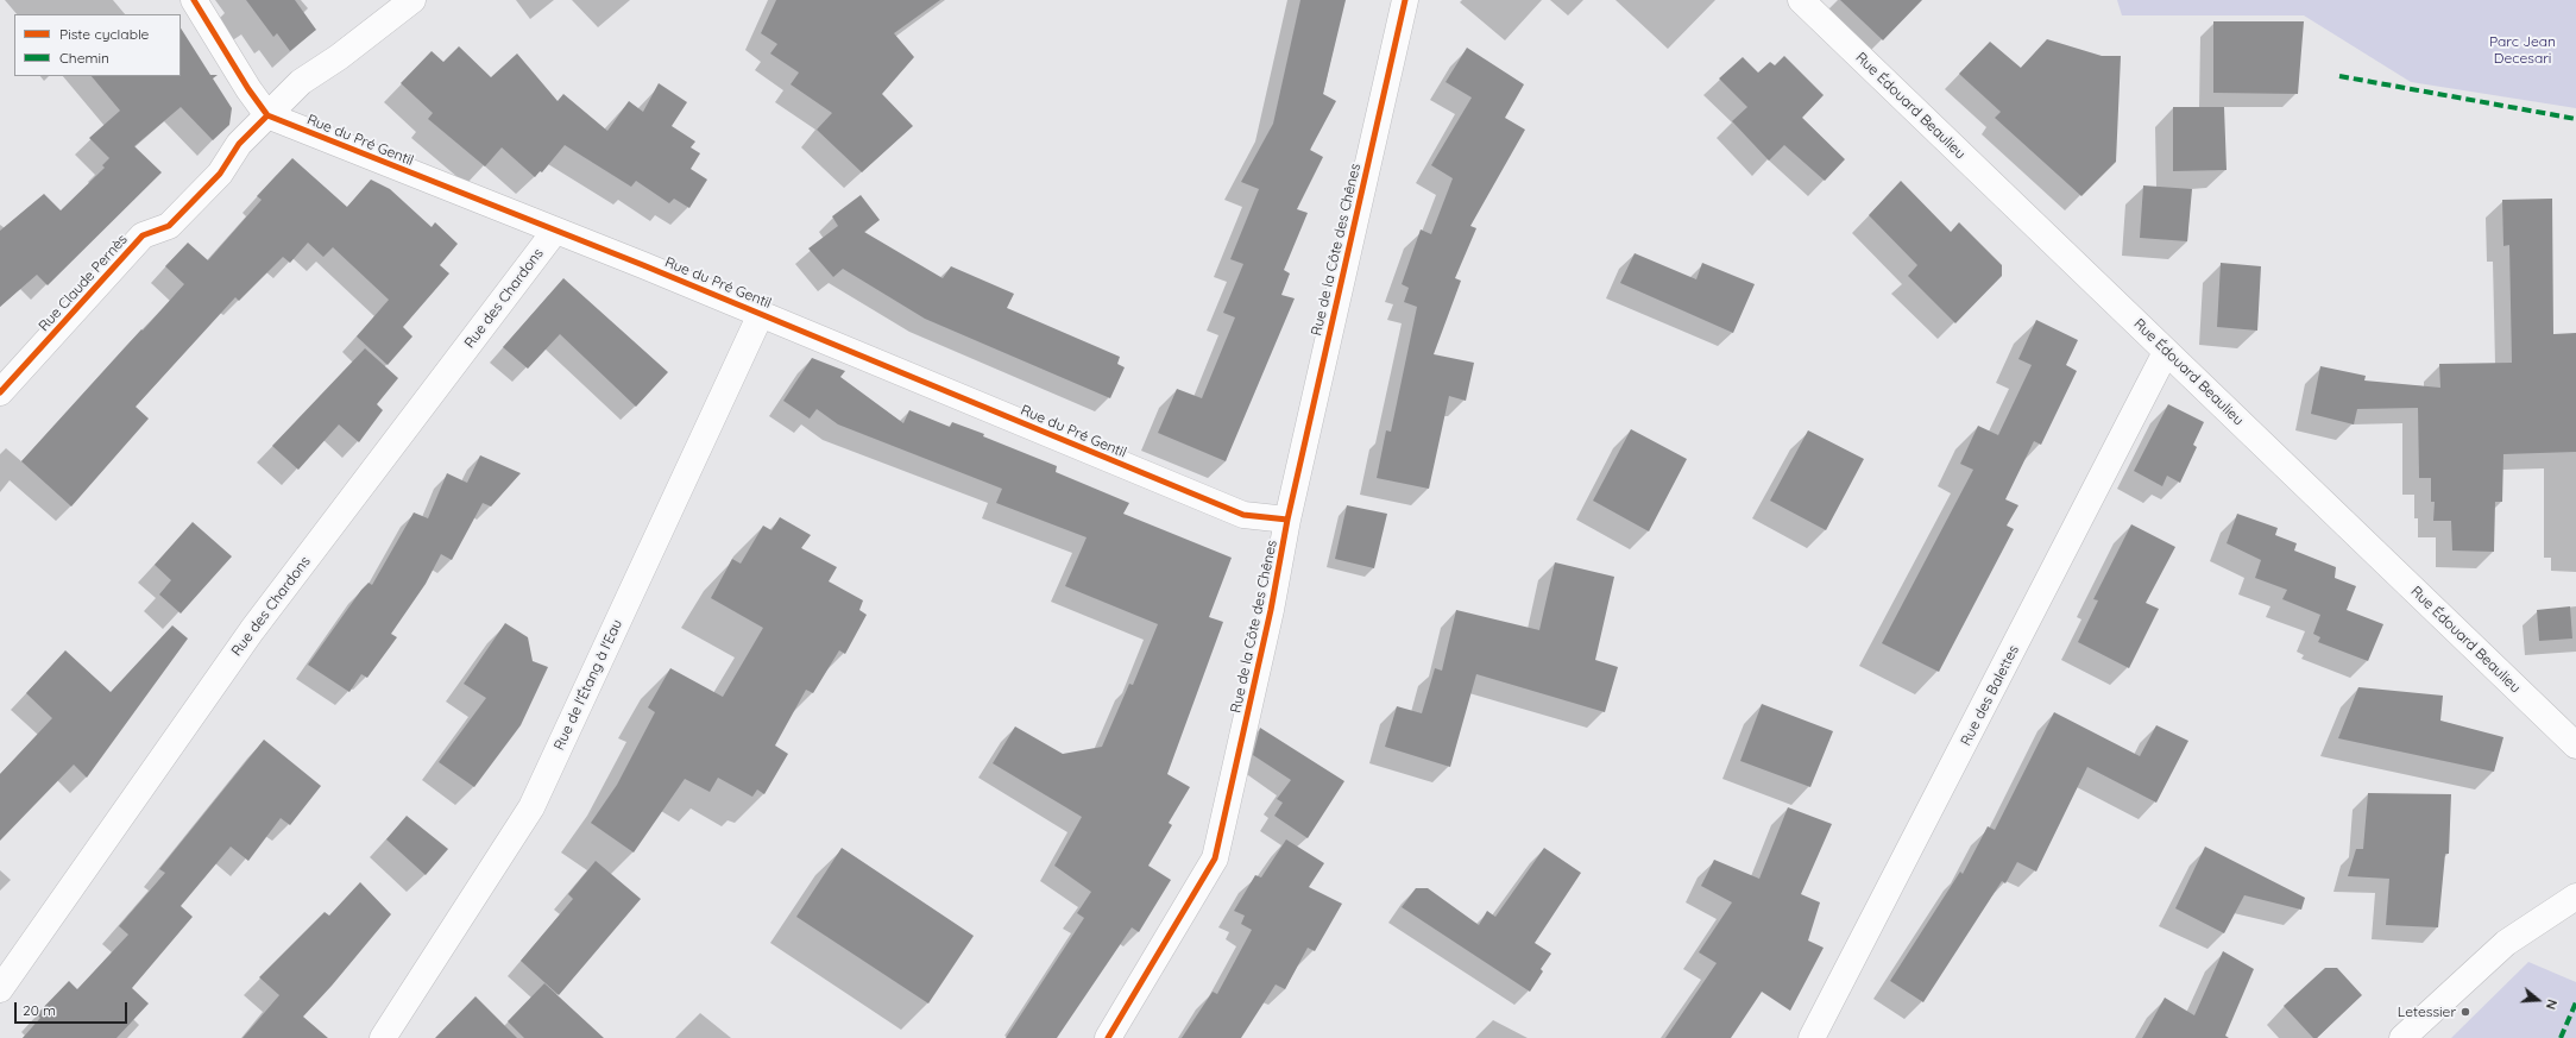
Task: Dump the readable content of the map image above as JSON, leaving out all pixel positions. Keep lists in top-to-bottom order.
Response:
{
  "streets": {
    "street": [
      "Rue Édouard Beaulieu",
      "Rue du Pré Gentil",
      "Rue de la Côte des Chênes",
      "Rue Claude Pernès",
      "Rue des Chardons",
      "Rue de l'Étang à l'Eau",
      "Rue des Balettes"
    ]
  },
  "crossings": [
    ["Rue Édouard Beaulieu", "Rue des Balettes"],
    ["Rue du Pré Gentil", "Rue de la Côte des Chênes"],
    ["Rue du Pré Gentil", "Rue Claude Pernès"],
    ["Rue du Pré Gentil", "Rue des Chardons"],
    ["Rue du Pré Gentil", "Rue de l'Étang à l'Eau"]
  ],
  "parks": ["Parc Jean Decesari"],
  "places": ["Letessier"],
  "legend": ["Piste cyclable", "Chemin"],
  "scale_bar": "20 m",
  "north": "right"
}
